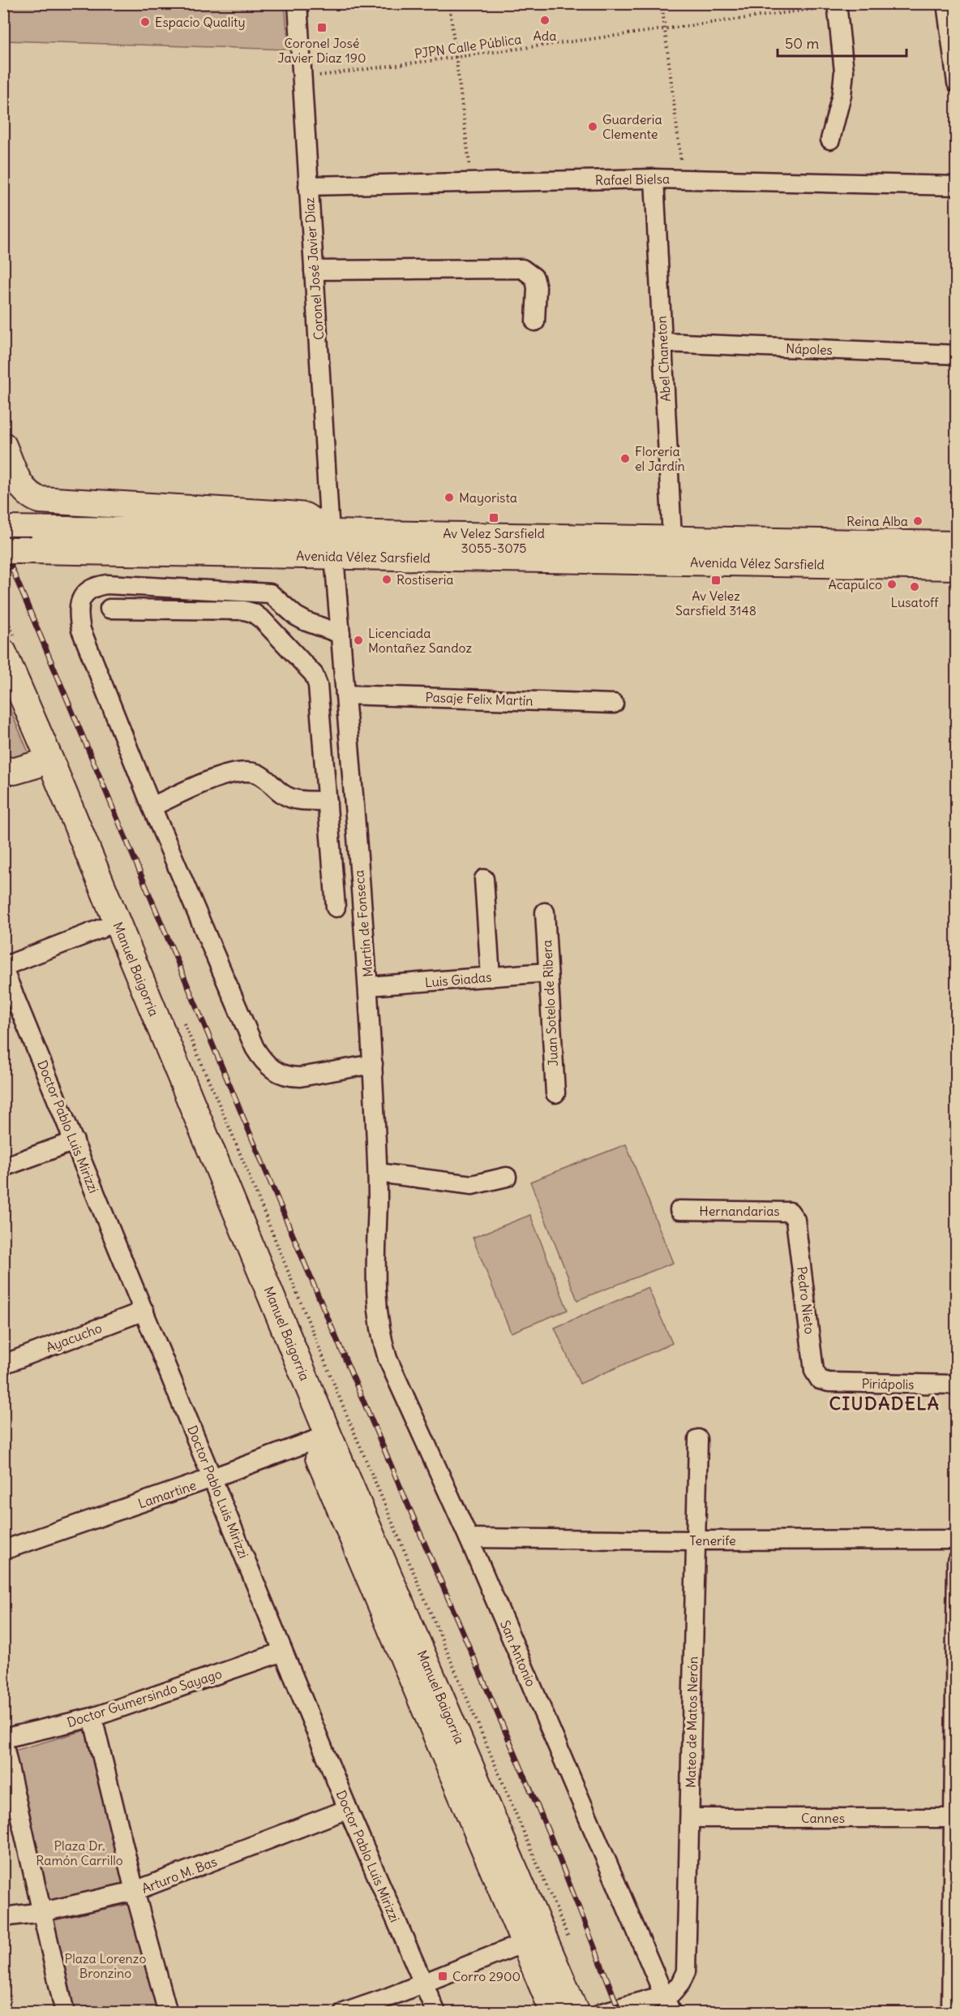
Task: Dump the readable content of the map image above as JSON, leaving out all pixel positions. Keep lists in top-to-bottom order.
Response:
{
  "streets": {
    "main road": ["Avenida Vélez Sarsfield", "Manuel Baigorria"],
    "street": [
      "Rafael Bielsa",
      "Coronel José Javier Díaz",
      "Nápoles",
      "Abel Chaneton",
      "Pasaje Felix Martín",
      "Martín de Fonseca",
      "Luis Giadas",
      "Juan Sotelo de Ribera",
      "Doctor Pablo Luis Mirizzi",
      "Hernandarias",
      "Pedro Nieto",
      "Ayacucho",
      "Piriápolis",
      "Lamartine",
      "Tenerife",
      "San Antonio",
      "Doctor Gumersindo Sayago",
      "Mateo de Matos Nerón",
      "Cannes",
      "Arturo M. Bas"
    ],
    "path": ["PJPN Calle Pública"]
  },
  "crossings": [
    ["PJPN Calle Pública", "Coronel José Javier Díaz"],
    ["Rafael Bielsa", "Coronel José Javier Díaz"],
    ["Rafael Bielsa", "Abel Chaneton"],
    ["Coronel José Javier Díaz", "Avenida Vélez Sarsfield"],
    ["Coronel José Javier Díaz", "Martín de Fonseca"],
    ["Nápoles", "Abel Chaneton"],
    ["Abel Chaneton", "Avenida Vélez Sarsfield"],
    ["Avenida Vélez Sarsfield", "Martín de Fonseca"],
    ["Pasaje Felix Martín", "Martín de Fonseca"],
    ["Martín de Fonseca", "Luis Giadas"],
    ["Martín de Fonseca", "San Antonio"],
    ["Manuel Baigorria", "Lamartine"],
    ["Luis Giadas", "Juan Sotelo de Ribera"],
    ["Doctor Pablo Luis Mirizzi", "Ayacucho"],
    ["Doctor Pablo Luis Mirizzi", "Lamartine"],
    ["Doctor Pablo Luis Mirizzi", "Doctor Gumersindo Sayago"],
    ["Doctor Pablo Luis Mirizzi", "Arturo M. Bas"],
    ["Hernandarias", "Pedro Nieto"],
    ["Pedro Nieto", "Piriápolis"],
    ["Tenerife", "San Antonio"],
    ["Tenerife", "Mateo de Matos Nerón"],
    ["San Antonio", "Mateo de Matos Nerón"],
    ["Mateo de Matos Nerón", "Cannes"]
  ],
  "districts": ["CIUDADELA"],
  "parks": ["Plaza Dr. Ramón Carrillo", "Plaza Lorenzo Bronzino"],
  "places": {
    "other": [
      "Ada",
      "Espacio Quality",
      "Guarderia Clemente",
      "Florería el Jardín",
      "Mayorista",
      "Reina Alba",
      "Rostiseria",
      "Acapulco",
      "Lusatoff",
      "Licenciada Montañez Sandoz"
    ],
    "transit": [
      "Coronel José Javier Diaz 190",
      "Av Velez Sarsfield 3055-3075",
      "Av Velez Sarsfield 3148",
      "Corro 2900"
    ]
  },
  "scale_bar": "50 m"
}
